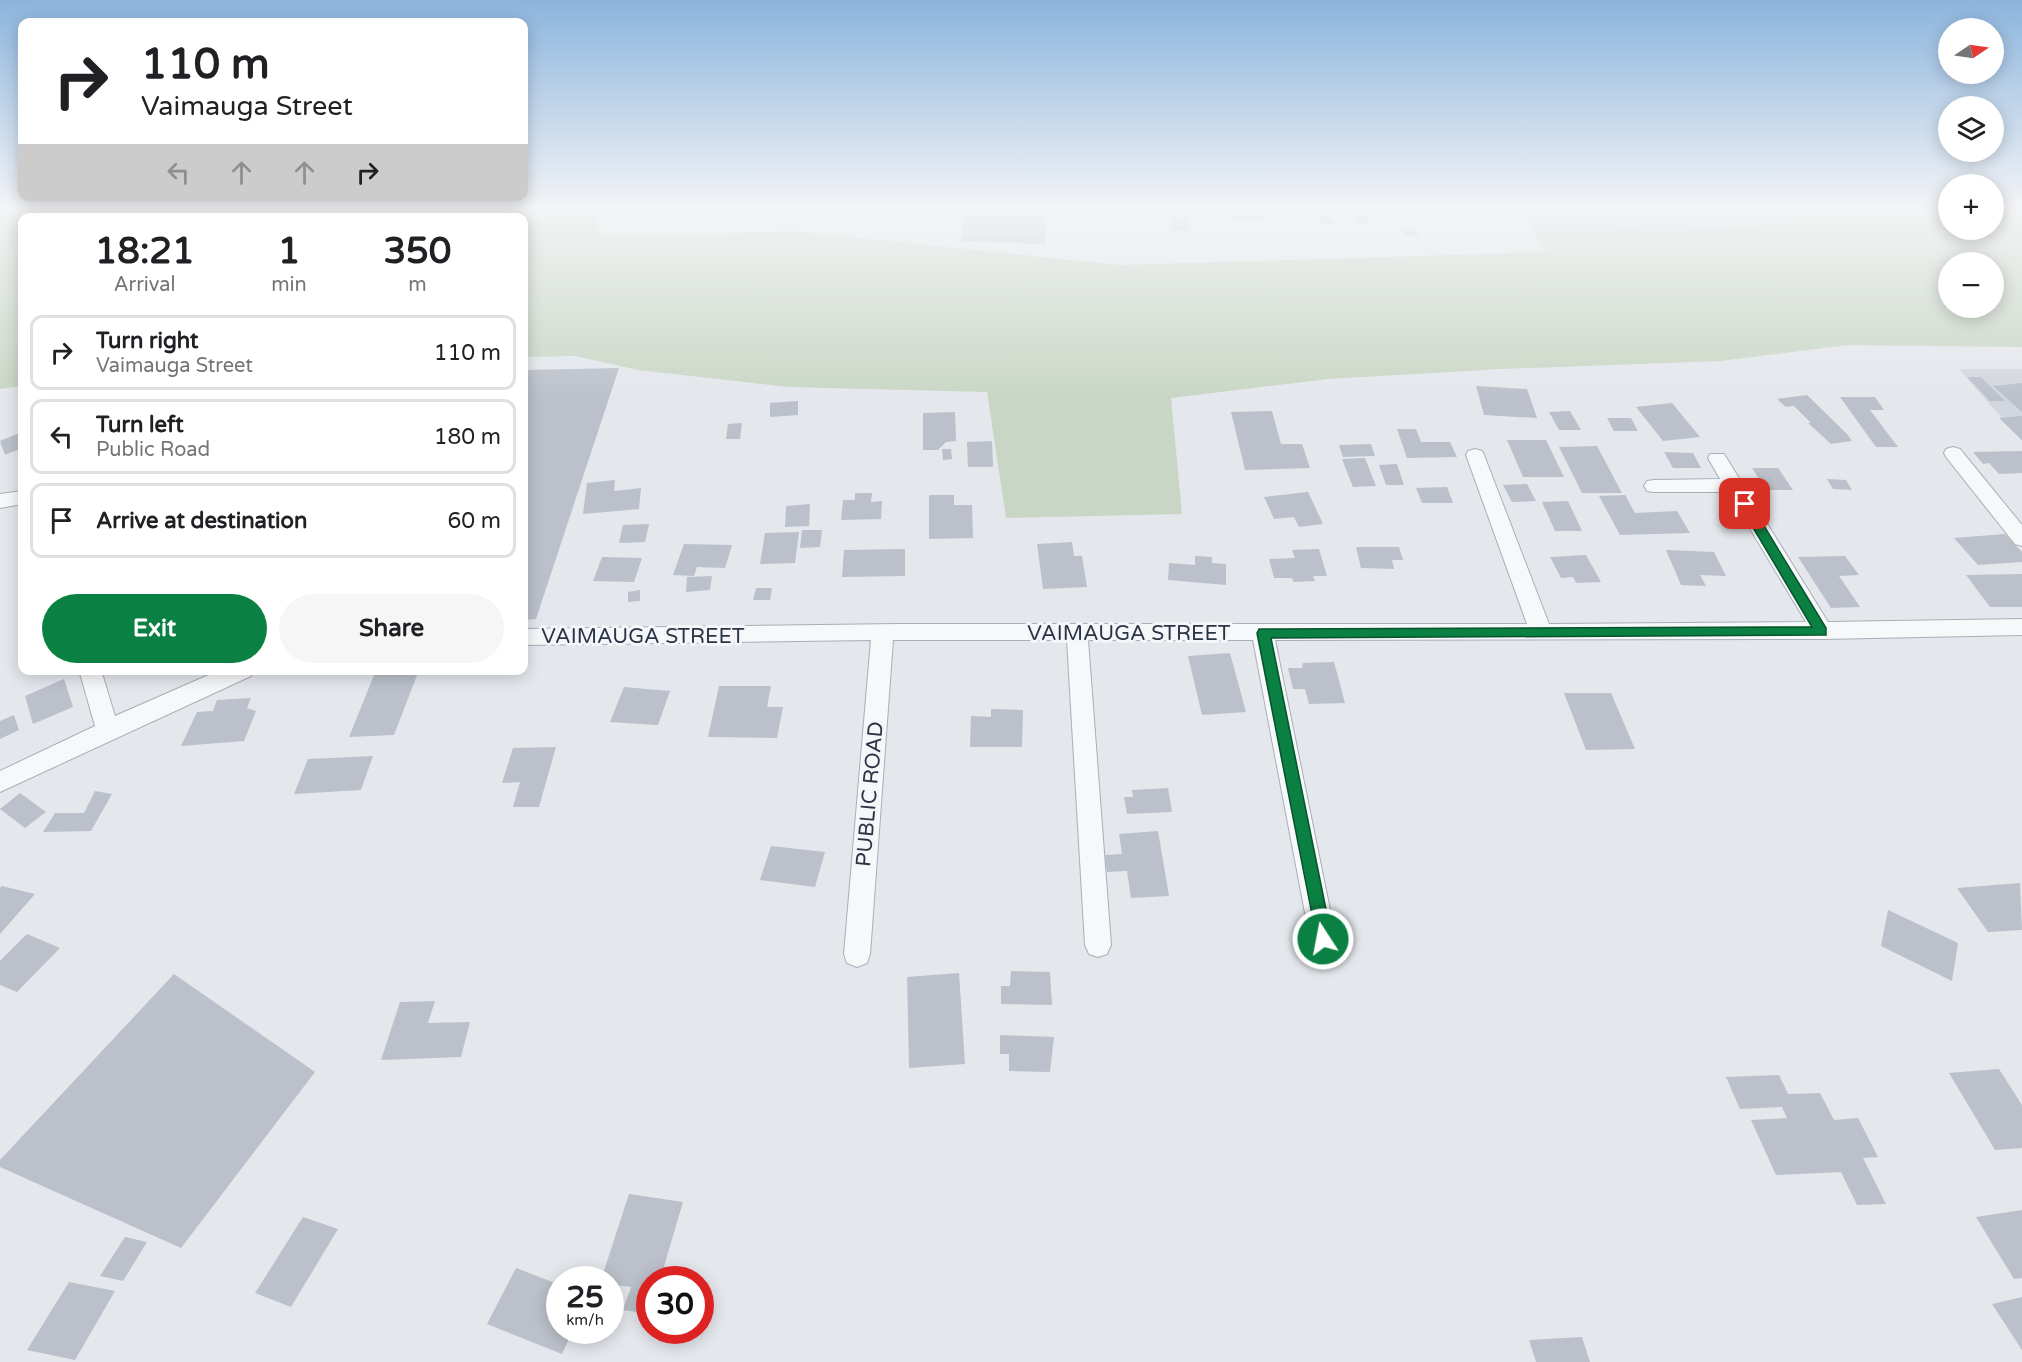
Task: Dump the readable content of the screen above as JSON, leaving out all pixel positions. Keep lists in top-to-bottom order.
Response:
{
  "streets": {
    "street": ["VAIMAUGA STREET", "PUBLIC ROAD"]
  },
  "crossings": [
    ["VAIMAUGA STREET", "PUBLIC ROAD"]
  ],
  "north": "right",
  "page": {
    "map_buttons": ["+", "−"],
    "turn": ["110 m", "Vaimauga Street"],
    "eta": [
      "18:21",
      "Arrival",
      "1",
      "min",
      "350",
      "m"
    ],
    "list": [
      {
        "name": "Turn right",
        "note": "Vaimauga Street",
        "value": "110 m"
      },
      {
        "name": "Turn left",
        "note": "Public Road",
        "value": "180 m"
      },
      {
        "name": "Arrive at destination",
        "value": "60 m"
      }
    ],
    "buttons": ["Exit", "Share"],
    "speed": "25 km/h",
    "limit": "30"
  }
}
